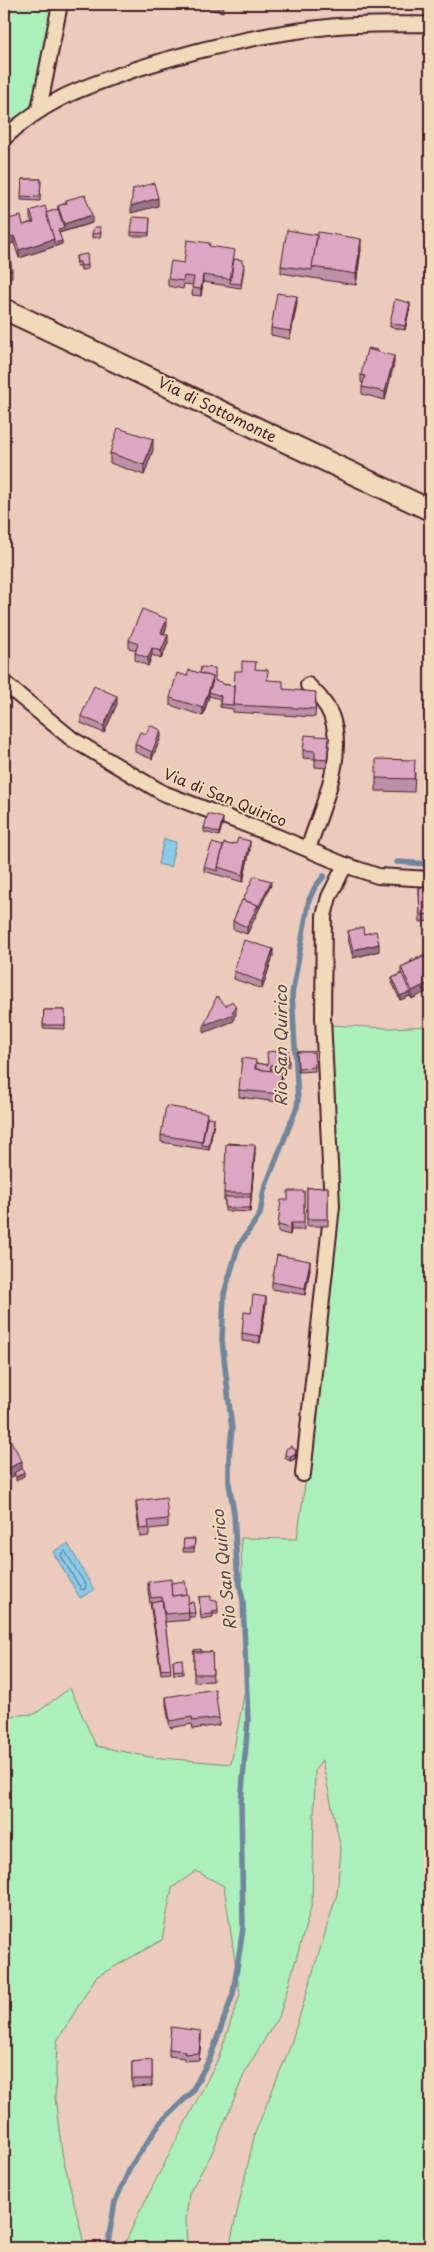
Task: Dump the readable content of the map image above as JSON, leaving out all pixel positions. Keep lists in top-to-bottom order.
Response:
{
  "streets": {
    "main road": ["Via di Sottomonte"],
    "street": ["Via di San Quirico"]
  },
  "water": ["Rio San Quirico"]
}
